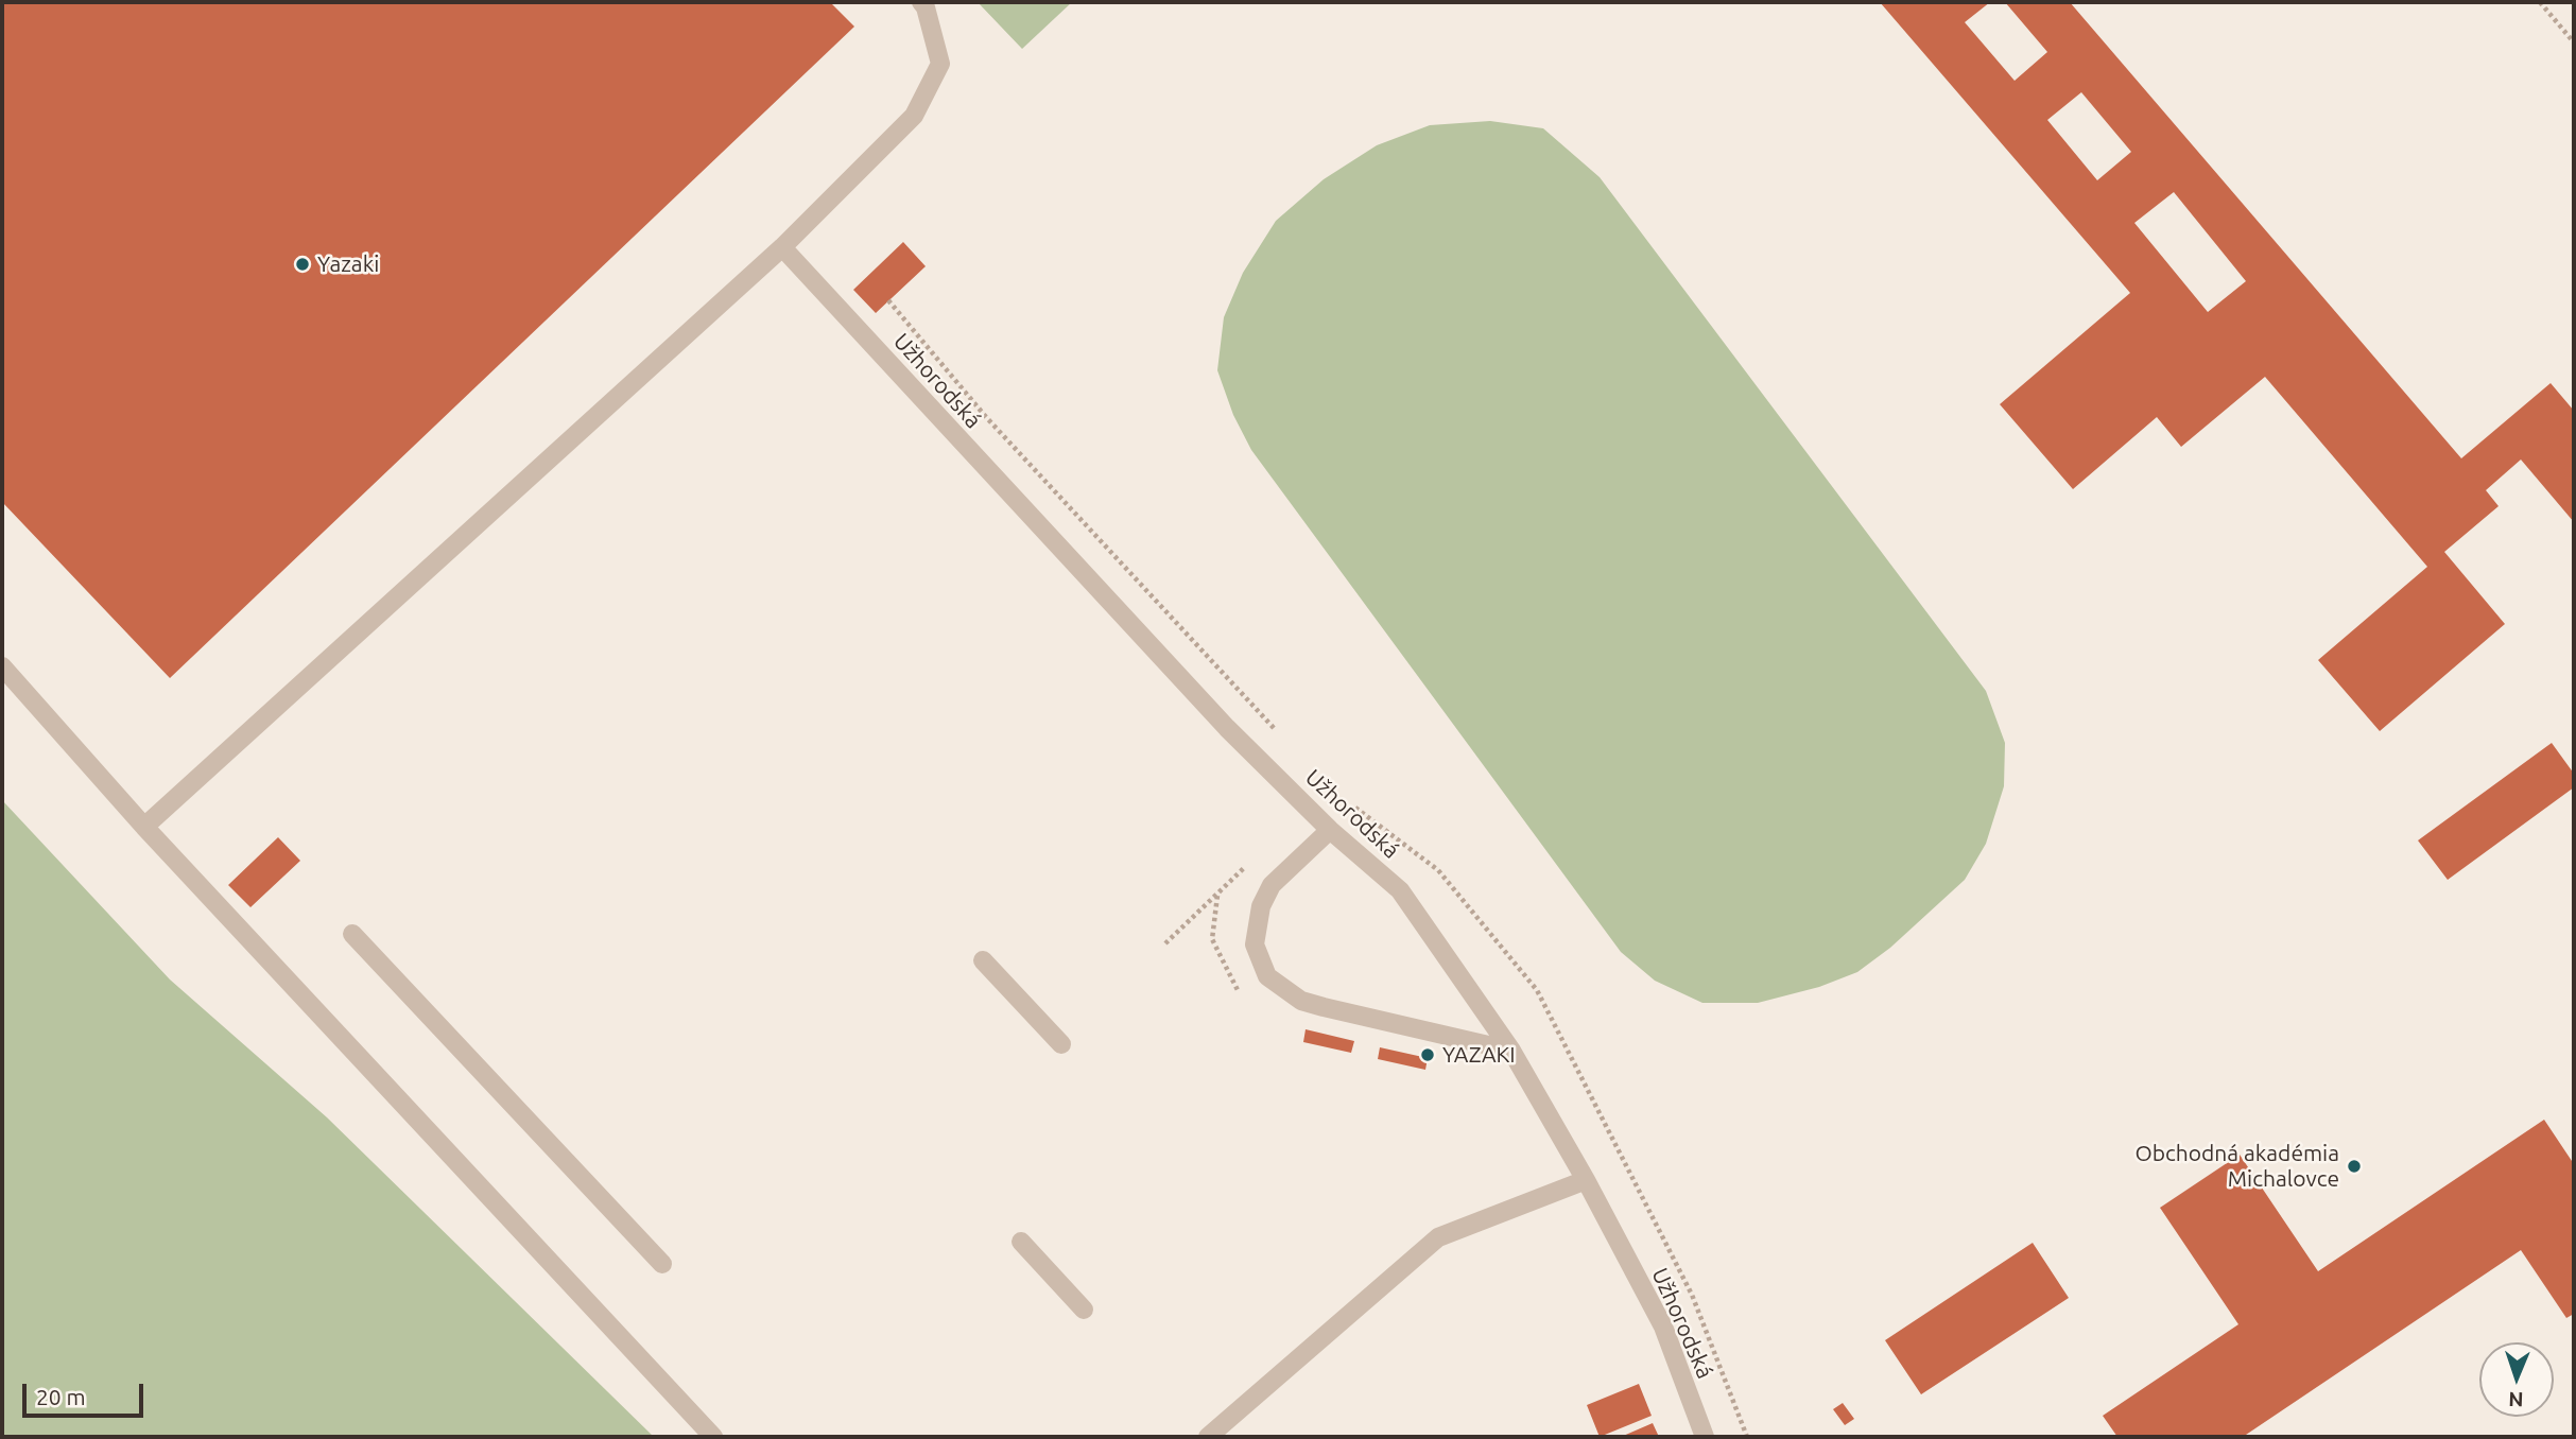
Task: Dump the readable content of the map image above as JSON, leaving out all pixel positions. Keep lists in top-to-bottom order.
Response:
{
  "streets": {
    "lane": ["Užhorodská"]
  },
  "places": ["Yazaki", "YAZAKI", "Obchodná akadémia Michalovce"],
  "scale_bar": "20 m",
  "north": "bottom"
}
